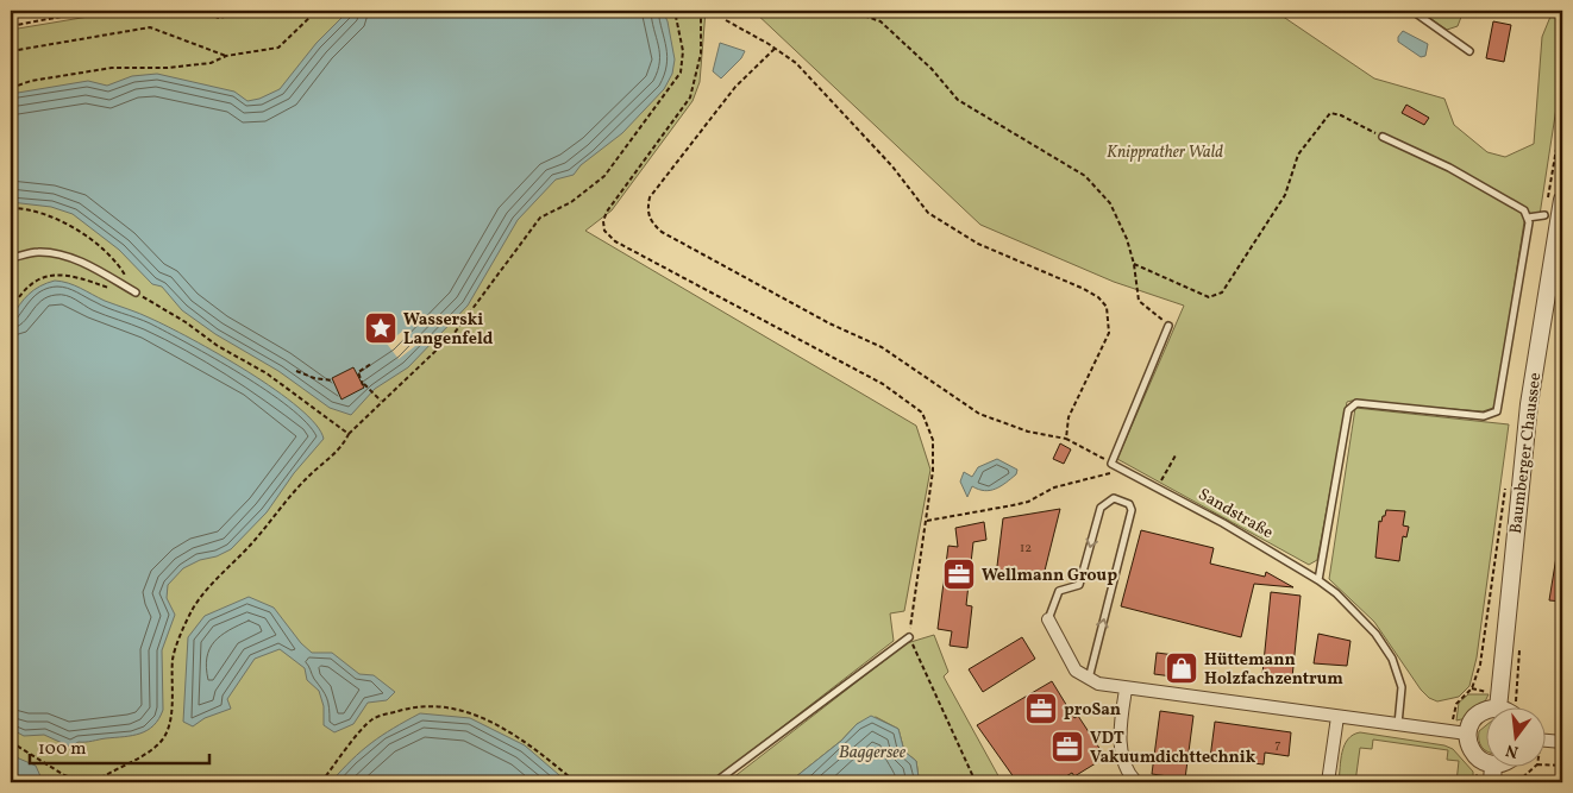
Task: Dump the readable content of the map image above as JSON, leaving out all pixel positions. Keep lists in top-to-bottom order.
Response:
{
  "streets": {
    "street": ["Baumberger Chaussee"],
    "lane": ["Sandstraße"]
  },
  "water": ["Baggersee"],
  "parks": ["Knipprather Wald"],
  "places": {
    "place": ["Wasserski Langenfeld"],
    "office": ["Wellmann Group", "proSan", "VDT Vakuumdichttechnik"],
    "shop": ["Hüttemann Holzfachzentrum"]
  },
  "house_numbers": ["12", "7"],
  "scale_bar": "100 m",
  "north": "bottom"
}
